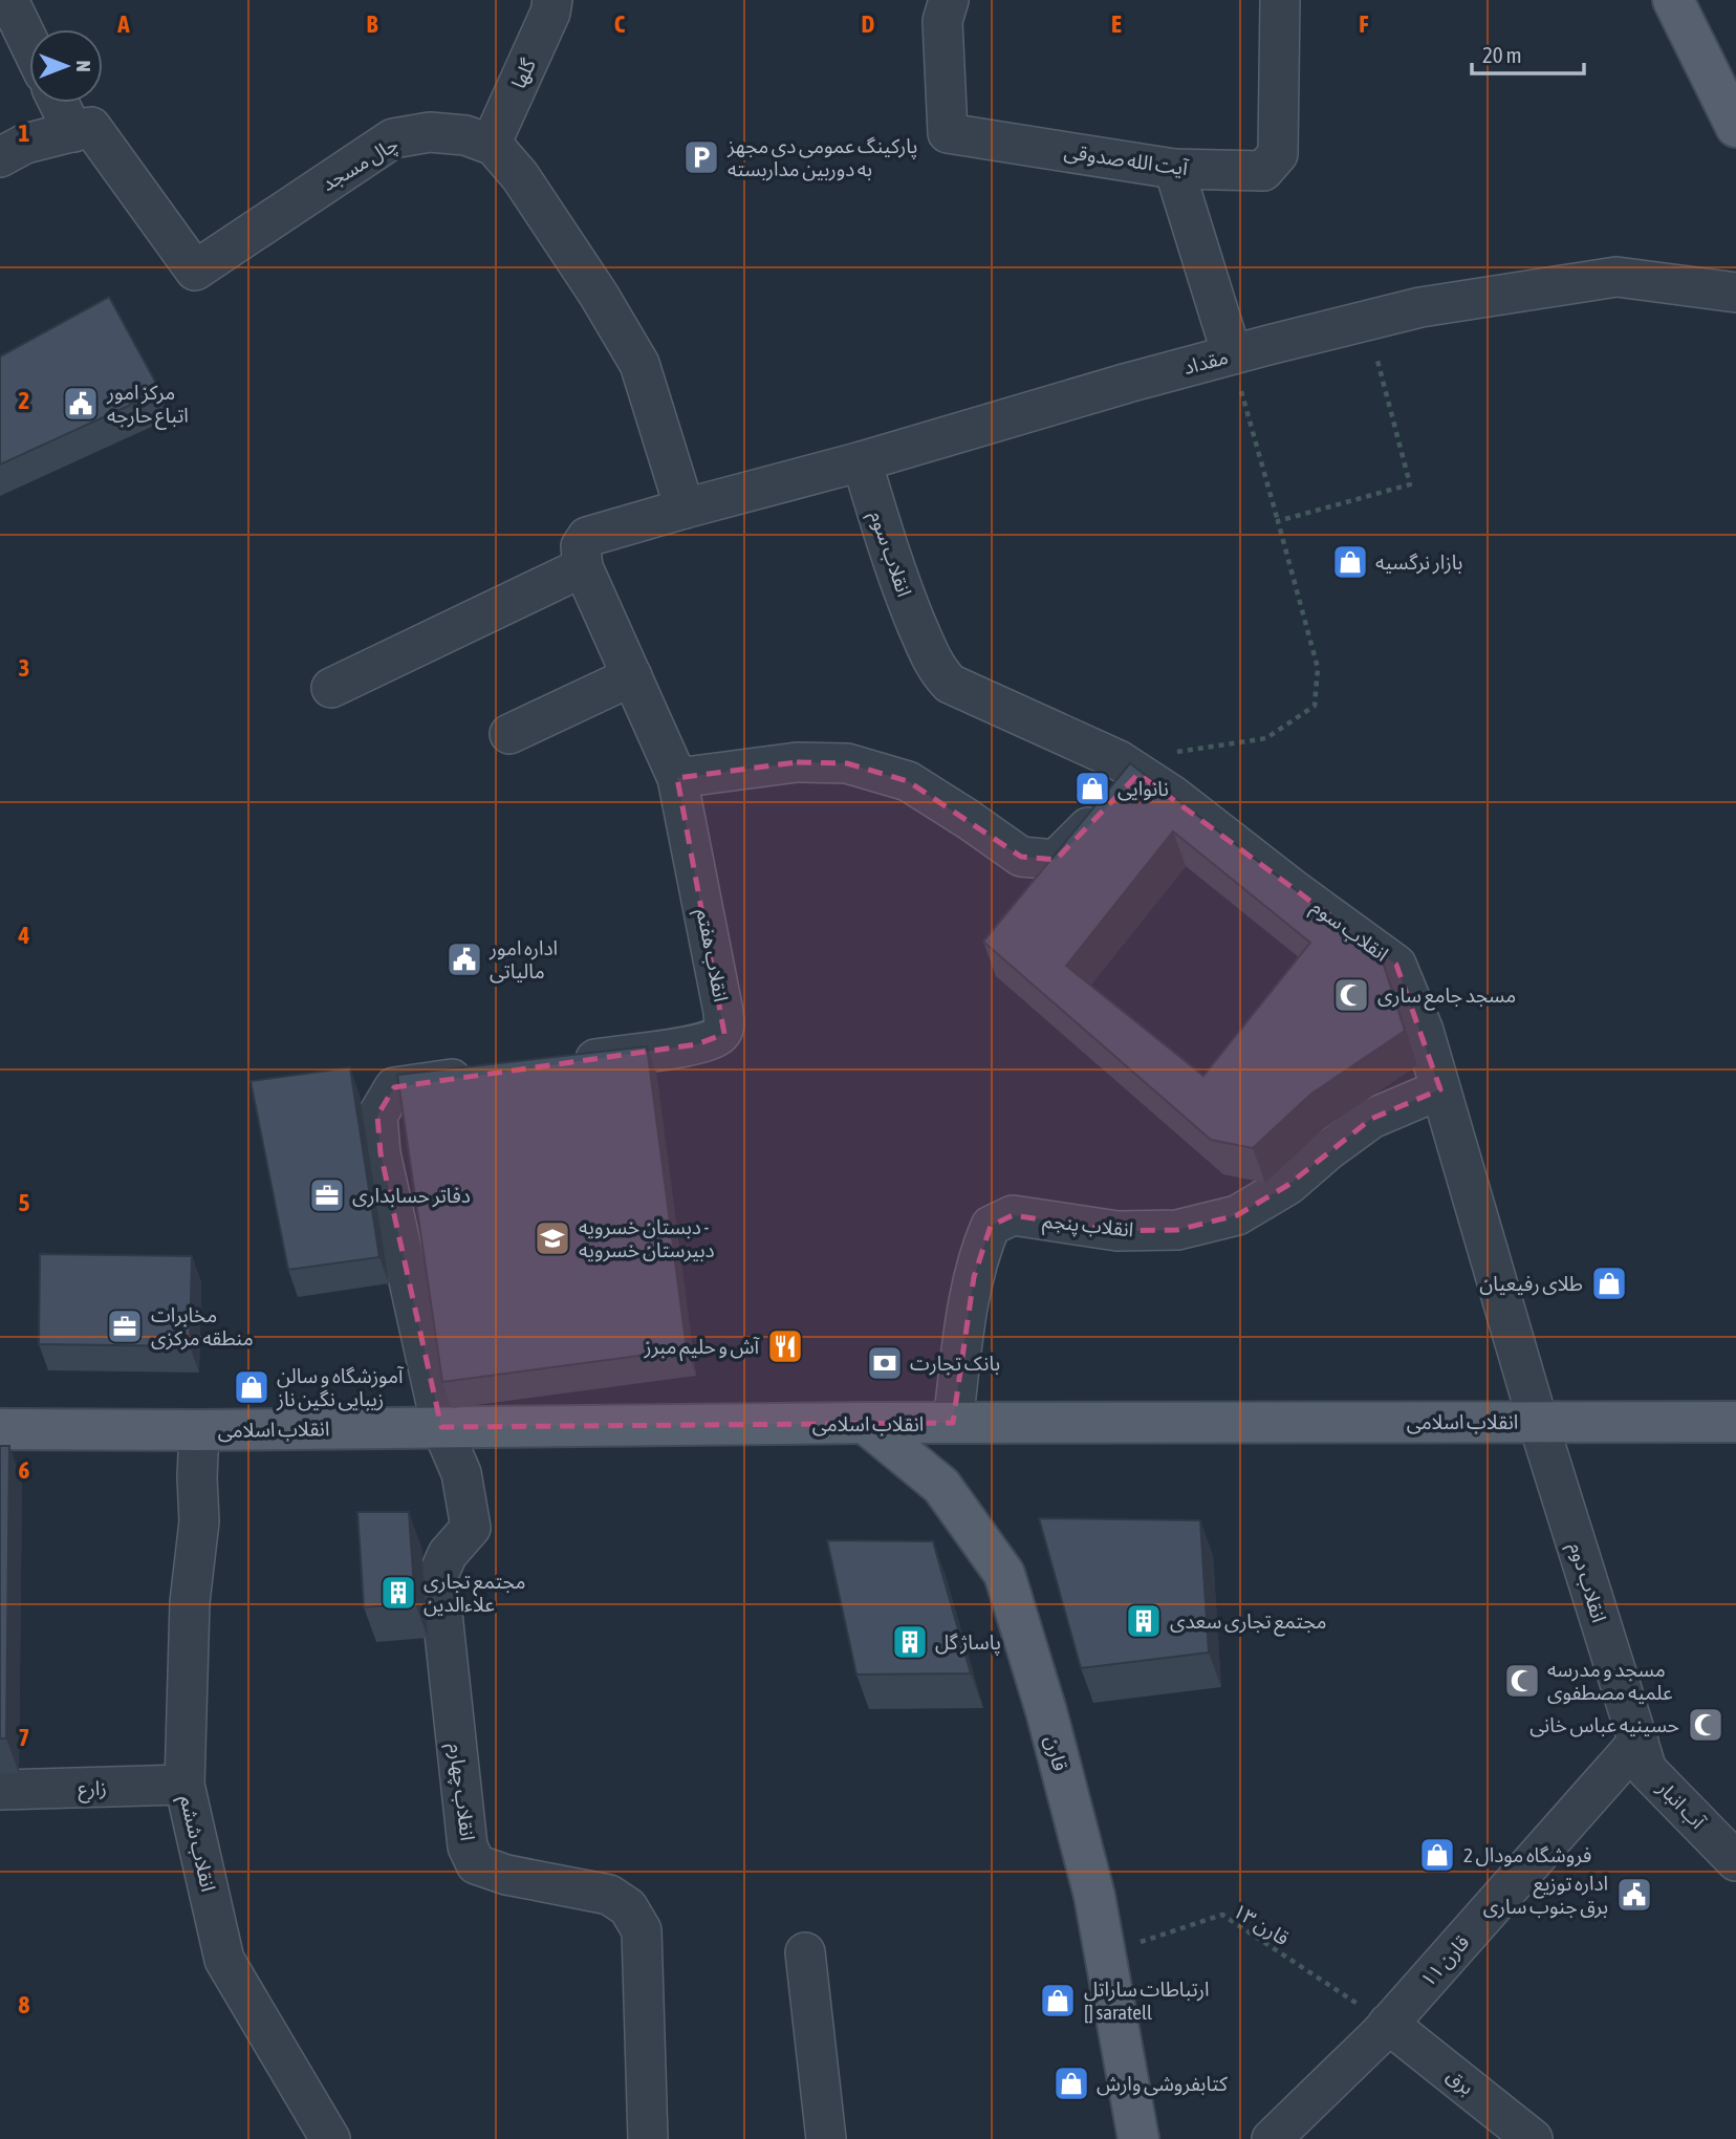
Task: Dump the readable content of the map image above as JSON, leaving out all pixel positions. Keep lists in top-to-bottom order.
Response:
{
  "streets": {
    "main road": ["انقلاب اسلامی", "قارن"],
    "street": [
      "گلها",
      "آیت الله صدوقی",
      "چال مسجد",
      "مقداد",
      "انقلاب سوم",
      "انقلاب هفتم",
      "انقلاب پنجم",
      "انقلاب دوم",
      "زارع",
      "انقلاب چهارم",
      "آب انبار",
      "انقلاب ششم",
      "قارن ۱۱",
      "برق"
    ],
    "path": ["قارن ۱۳"]
  },
  "crossings": [
    ["گلها", "چال مسجد"],
    ["مقداد", "انقلاب سوم"],
    ["مقداد", "انقلاب هفتم"],
    ["انقلاب سوم", "انقلاب پنجم"],
    ["انقلاب سوم", "انقلاب اسلامی"],
    ["انقلاب سوم", "انقلاب دوم"],
    ["انقلاب پنجم", "انقلاب اسلامی"],
    ["انقلاب اسلامی", "انقلاب دوم"],
    ["انقلاب اسلامی", "قارن"],
    ["انقلاب اسلامی", "انقلاب چهارم"],
    ["انقلاب اسلامی", "انقلاب ششم"],
    ["انقلاب دوم", "آب انبار"],
    ["انقلاب دوم", "قارن ۱۱"],
    ["قارن", "قارن ۱۳"],
    ["زارع", "انقلاب ششم"],
    ["آب انبار", "قارن ۱۱"],
    ["قارن ۱۳", "قارن ۱۱"],
    ["قارن ۱۳", "برق"],
    ["قارن ۱۱", "برق"]
  ],
  "places": {
    "parking": ["پارکینگ عمومی دی مجهز به دوربین مداربسته"],
    "public building": ["مرکز امور اتباع حارجه", "اداره امور مالیاتی", "اداره توزیع برق جنوب ساری"],
    "shop": [
      "بازار نرگسیه",
      "نانوایی",
      "طلای رفیعیان",
      "آموزشگاه و سالن زیبایی نگین ناز",
      "فروشگاه مودال 2",
      "ارتباطات ساراتل [] saratell",
      "کتابفروشی وارش"
    ],
    "mosque": ["مسجد جامع ساری", "مسجد و مدرسه علمیه مصطفوی", "حسینیه عباس خانی"],
    "office": ["دفاتر حسابداری", "مخابرات منطقه مرکزی"],
    "school or university": ["دبستان خسرویه - دبیرستان خسرویه"],
    "restaurant": ["آش و حلیم مبرز"],
    "bank": ["بانک تجارت"],
    "building": ["مجتمع تجاری علاءالدین", "مجتمع تجاری سعدی", "پاساژ گل"]
  },
  "scale_bar": "20 m",
  "north": "right",
  "grid": {
    "columns": [
      "A",
      "B",
      "C",
      "D",
      "E",
      "F"
    ],
    "rows": [
      "1",
      "2",
      "3",
      "4",
      "5",
      "6",
      "7",
      "8"
    ]
  }
}
